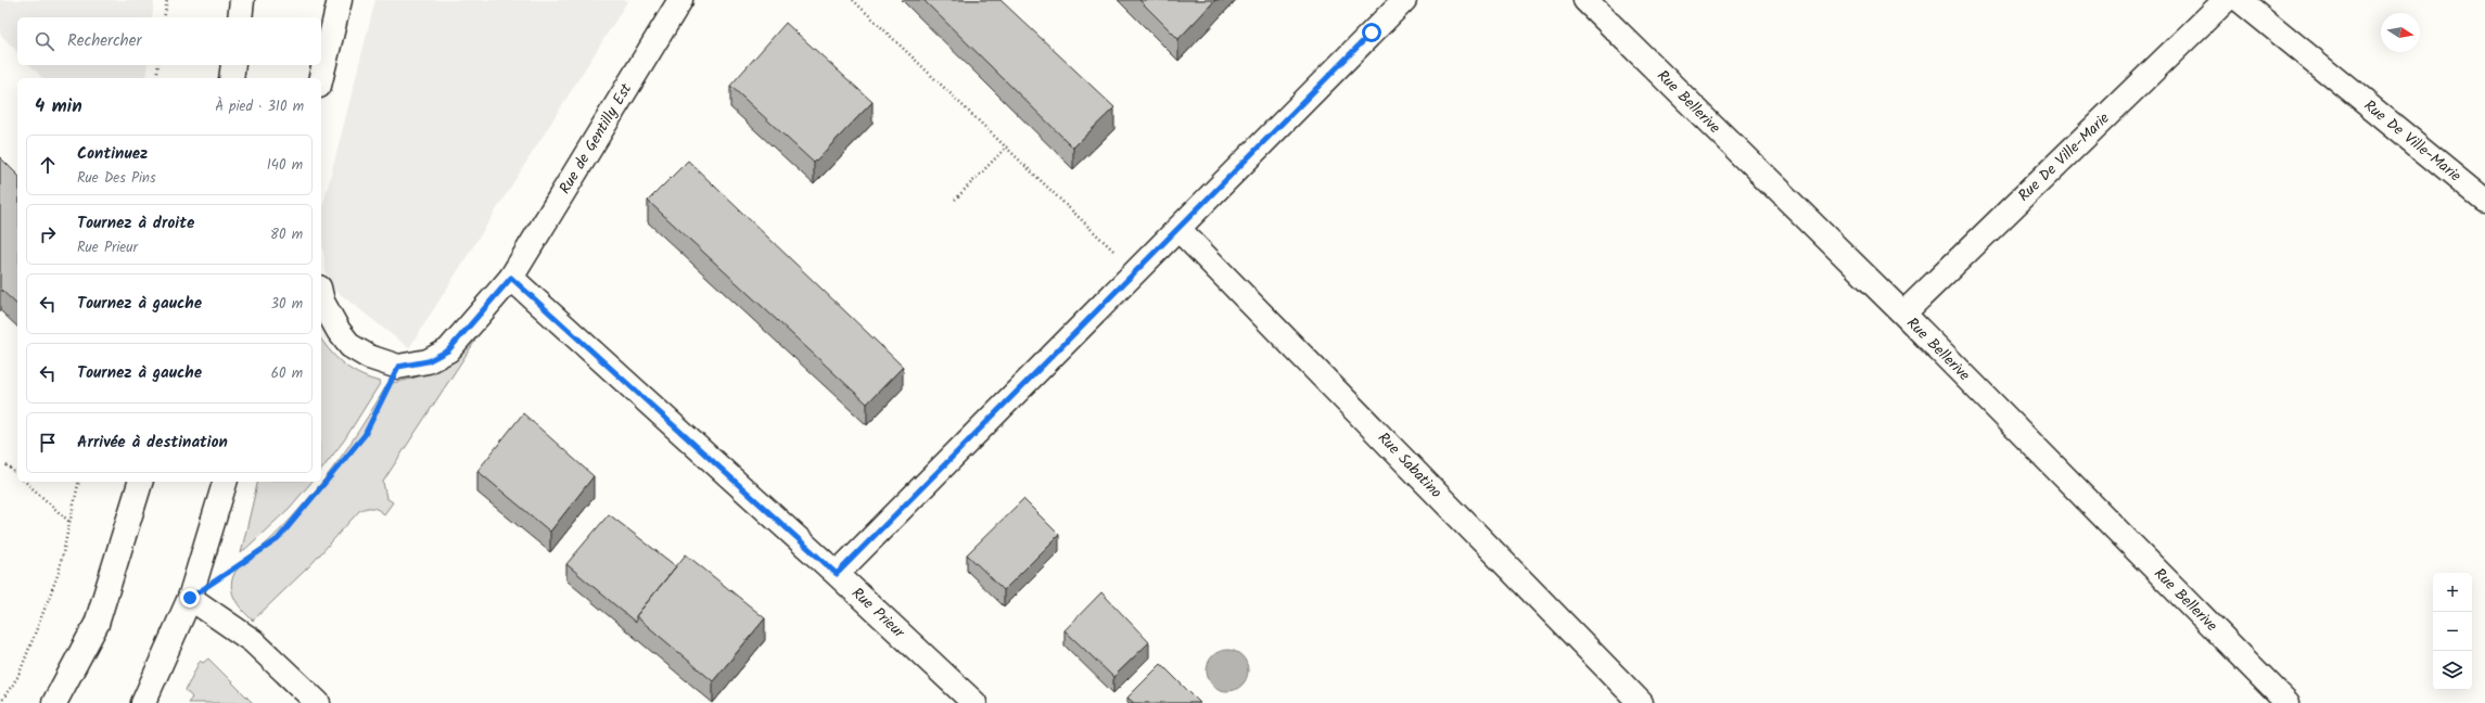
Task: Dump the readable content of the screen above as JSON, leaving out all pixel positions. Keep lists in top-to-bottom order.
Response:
{
  "streets": {
    "street": [
      "Rue Bellerive",
      "Rue de Gentilly Est",
      "Rue De Ville-Marie",
      "Rue Sabatino",
      "Rue Prieur"
    ]
  },
  "crossings": [
    ["Rue Bellerive", "Rue De Ville-Marie"],
    ["Rue de Gentilly Est", "Rue Prieur"]
  ],
  "north": "right",
  "page": {
    "search": "Rechercher",
    "heading": ["4 min", "À pied · 310 m"],
    "list": [
      ["Continuez", "Rue Des Pins", "140 m"],
      ["Tournez à droite", "Rue Prieur", "80 m"],
      ["Tournez à gauche", "30 m"],
      ["Tournez à gauche", "60 m"],
      "Arrivée à destination"
    ],
    "map_buttons": ["+", "−"]
  }
}
